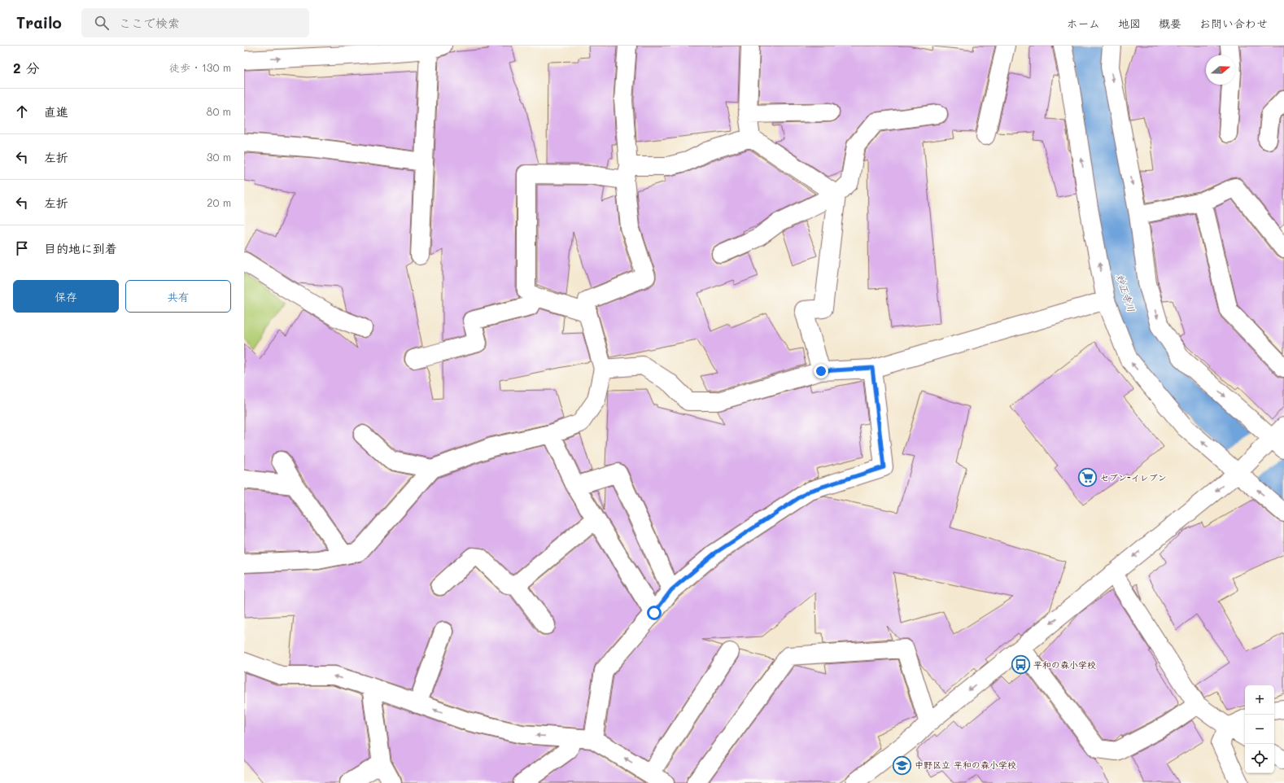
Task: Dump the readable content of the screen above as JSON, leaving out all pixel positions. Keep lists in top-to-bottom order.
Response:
{
  "water": ["妙正寺川"],
  "places": {
    "supermarket": ["セブン-イレブン"],
    "bus stop": ["平和の森小学校"],
    "school or university": ["中野区立 平和の森小学校"]
  },
  "north": "right",
  "page": {
    "header": "Trailo",
    "search": "ここで検索",
    "nav": [
      "ホーム",
      "地図",
      "概要",
      "お問い合わせ"
    ],
    "heading": ["2 分", "徒歩 · 130 m"],
    "list": [
      ["直進", "80 m"],
      ["左折", "30 m"],
      ["左折", "20 m"],
      "目的地に到着"
    ],
    "buttons": ["保存", "共有"],
    "map_buttons": ["+", "−"]
  }
}
